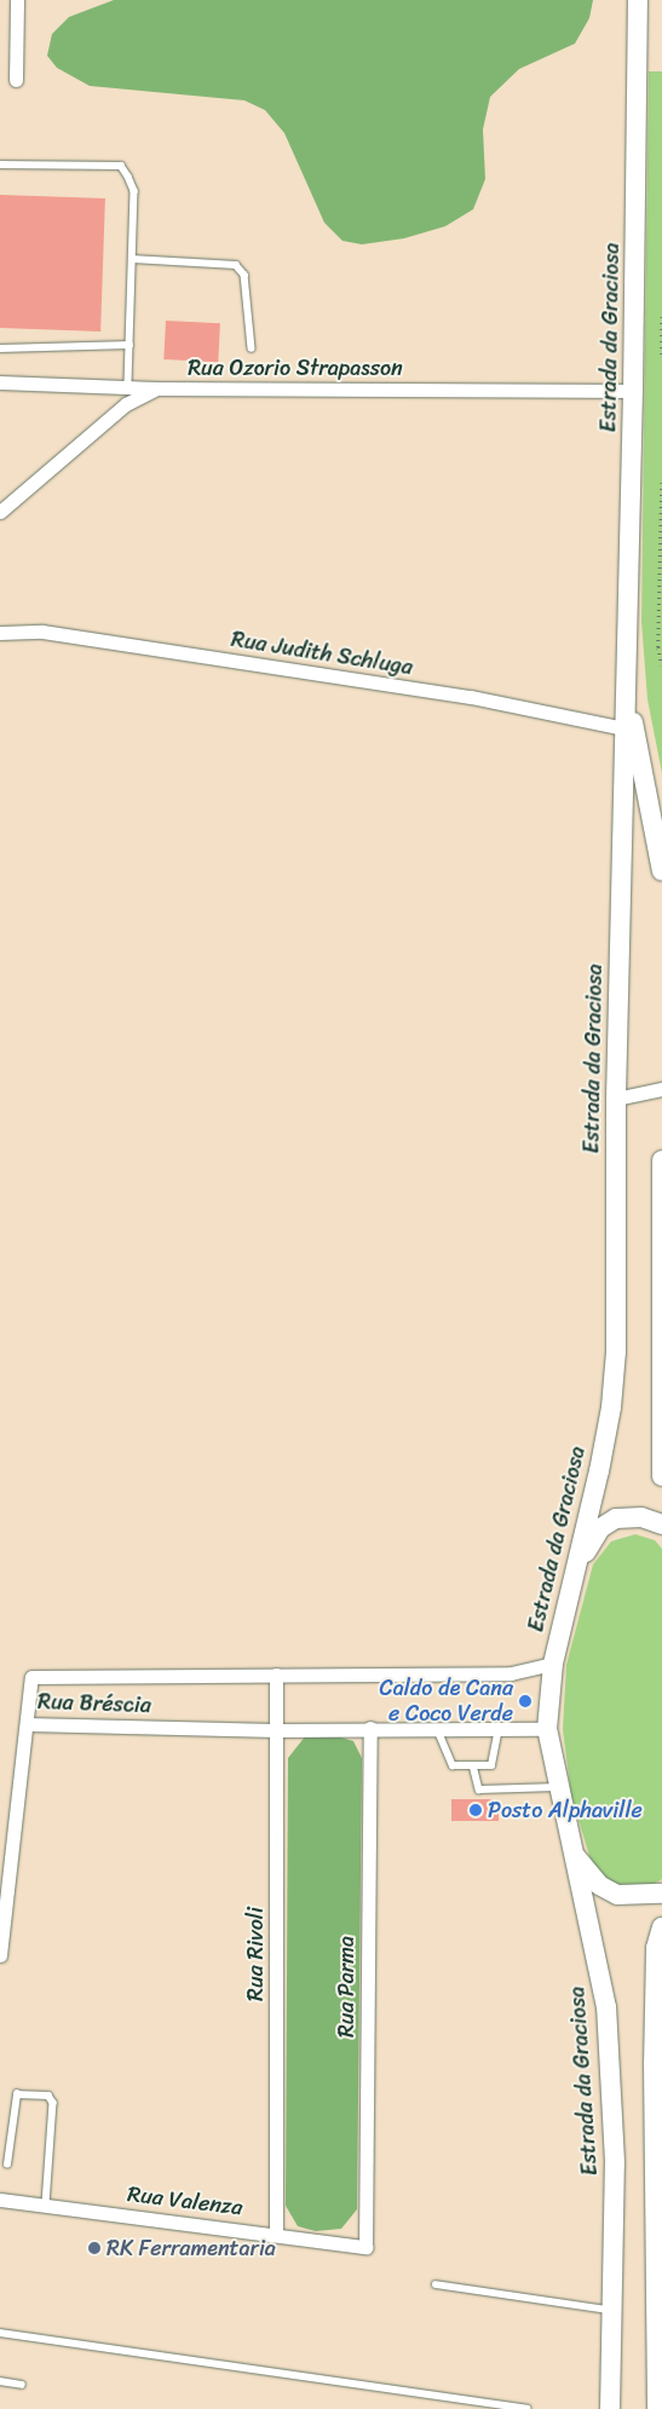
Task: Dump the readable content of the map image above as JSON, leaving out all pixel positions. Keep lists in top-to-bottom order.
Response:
{
  "streets": {
    "main road": ["Estrada da Graciosa"],
    "street": [
      "Rua Ozorio Strapasson",
      "Rua Judith Schluga",
      "Rua Bréscia",
      "Rua Rivoli",
      "Rua Parma",
      "Rua Valenza"
    ]
  },
  "crossings": [
    ["Estrada da Graciosa", "Rua Ozorio Strapasson"],
    ["Estrada da Graciosa", "Rua Judith Schluga"],
    ["Estrada da Graciosa", "Rua Bréscia"],
    ["Rua Bréscia", "Rua Rivoli"],
    ["Rua Bréscia", "Rua Parma"],
    ["Rua Rivoli", "Rua Valenza"],
    ["Rua Parma", "Rua Valenza"]
  ],
  "places": ["Caldo de Cana e Coco Verde", "Posto Alphaville", "RK Ferramentaria"]
}
